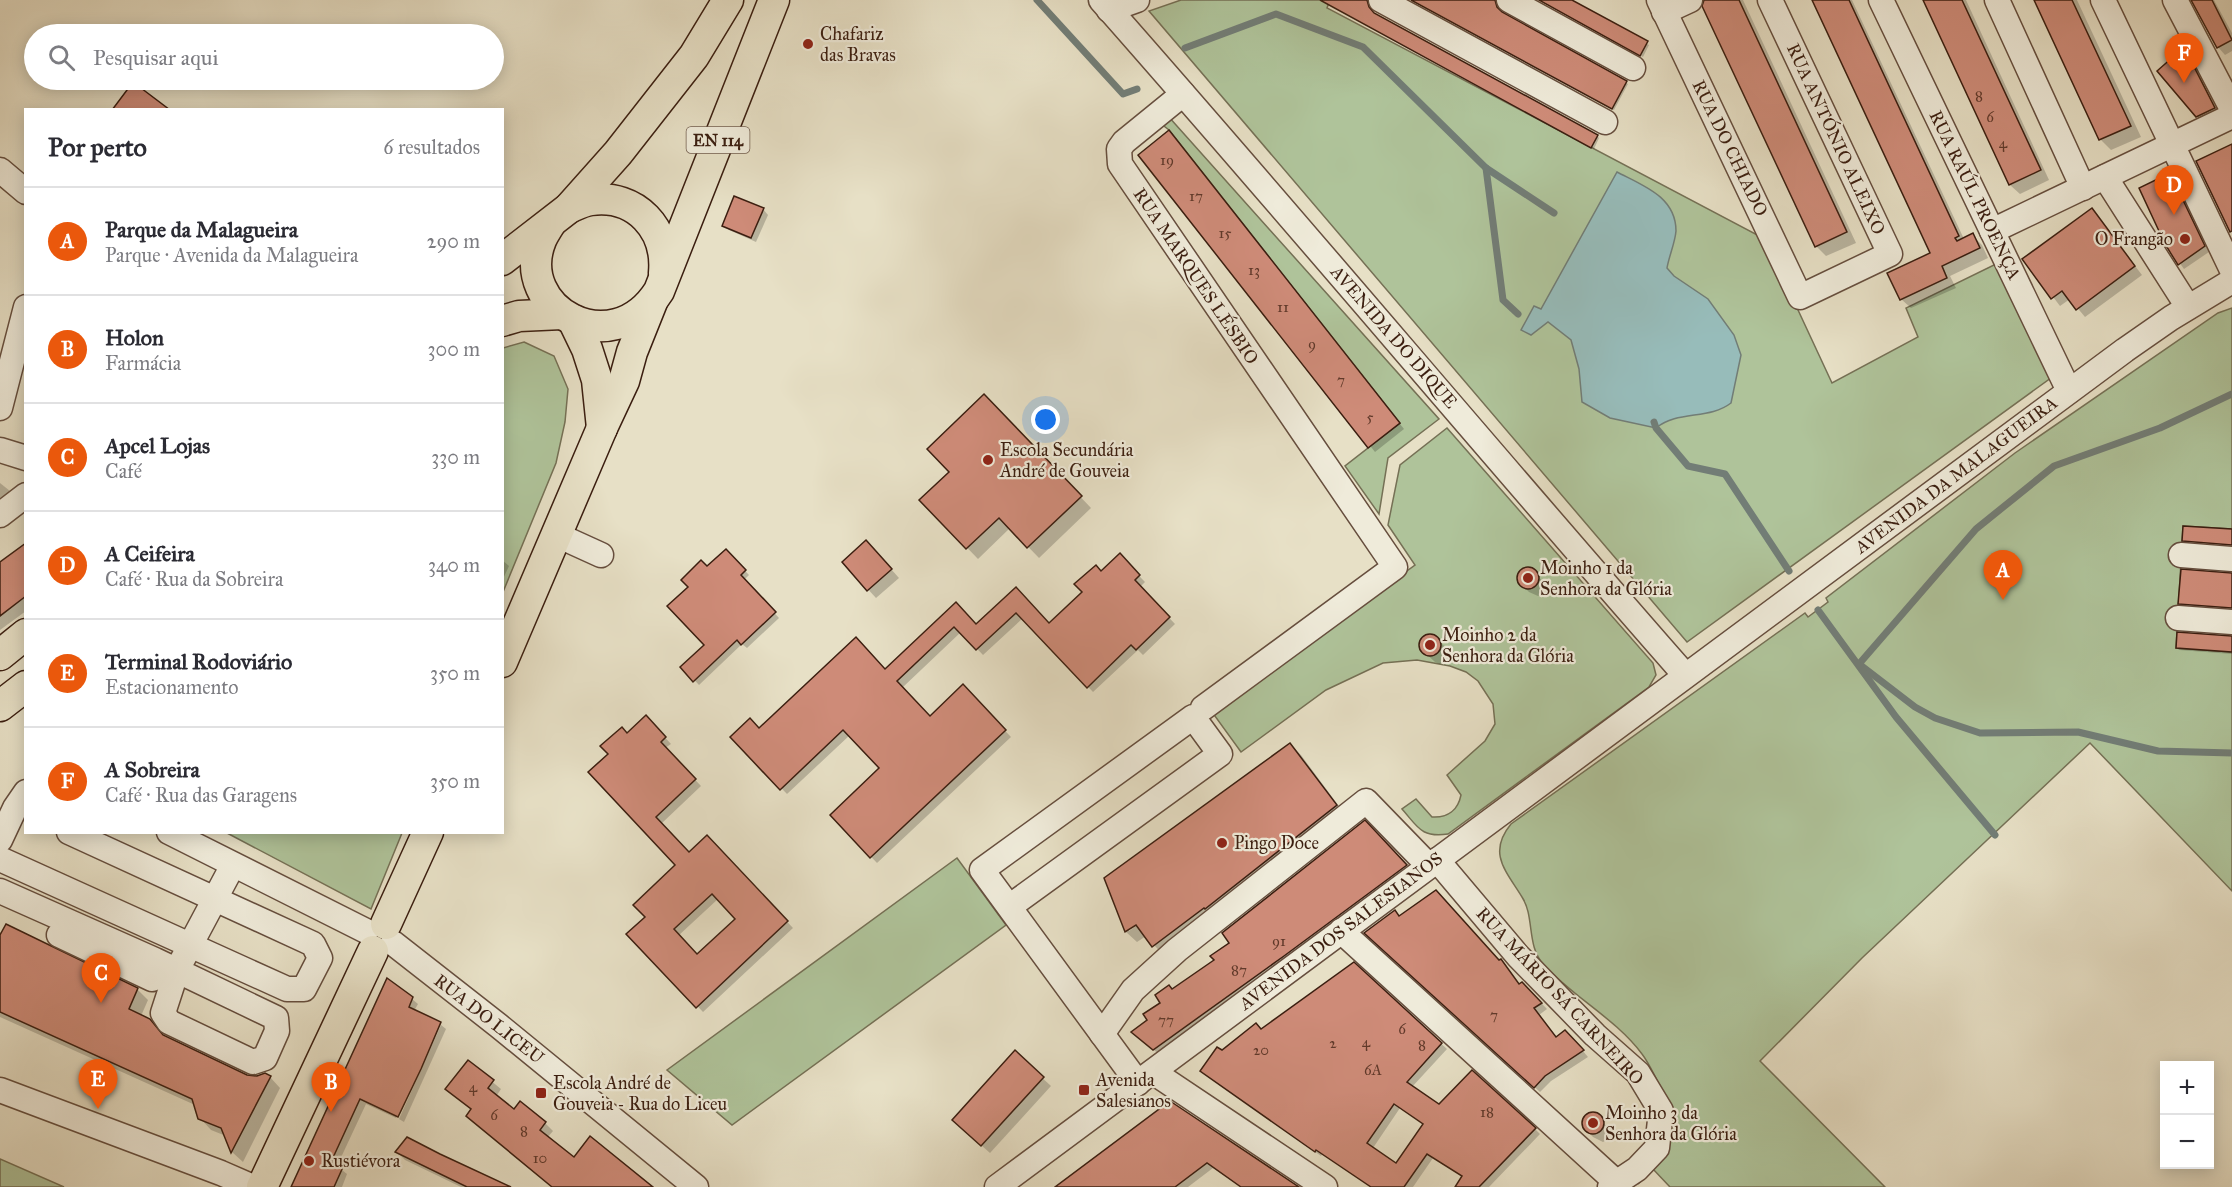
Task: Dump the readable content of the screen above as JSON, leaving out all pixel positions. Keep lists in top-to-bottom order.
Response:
{
  "streets": {
    "main road": ["EN 114"],
    "street": [
      "RUA ANTÓNIO ALEIXO",
      "RUA DO CHIADO",
      "RUA RAÚL PROENÇA",
      "RUA MARQUES LÉSBIO",
      "AVENIDA DO DIQUE",
      "AVENIDA DA MALAGUEIRA",
      "AVENIDA DOS SALESIANOS",
      "RUA MÁRIO SÁ CARNEIRO",
      "RUA DO LICEU"
    ]
  },
  "crossings": [
    ["RUA ANTÓNIO ALEIXO", "RUA DO CHIADO"],
    ["RUA RAÚL PROENÇA", "AVENIDA DA MALAGUEIRA"],
    ["RUA MARQUES LÉSBIO", "AVENIDA DO DIQUE"],
    ["AVENIDA DO DIQUE", "AVENIDA DA MALAGUEIRA"],
    ["AVENIDA DO DIQUE", "AVENIDA DOS SALESIANOS"],
    ["AVENIDA DA MALAGUEIRA", "AVENIDA DOS SALESIANOS"],
    ["AVENIDA DOS SALESIANOS", "RUA MÁRIO SÁ CARNEIRO"]
  ],
  "places": {
    "other": [
      "Chafariz das Bravas",
      "O Frangão",
      "Escola Secundária André de Gouveia",
      "Moinho 1 da Senhora da Glória",
      "Moinho 2 da Senhora da Glória",
      "Pingo Doce",
      "Moinho 3 da Senhora da Glória",
      "Rustiévora"
    ],
    "transit": ["Avenida Salesianos", "Escola André de Gouveia - Rua do Liceu"]
  },
  "house_numbers": [
    "8",
    "6",
    "4",
    "19",
    "17",
    "15",
    "13",
    "11",
    "9",
    "7",
    "5",
    "91",
    "87",
    "7",
    "77",
    "6",
    "4",
    "2",
    "8",
    "20",
    "6A",
    "4",
    "18",
    "6",
    "8",
    "10"
  ],
  "page": {
    "search": "Pesquisar aqui",
    "pins": [
      "F",
      "D",
      "A",
      "C",
      "E",
      "B"
    ],
    "heading": ["Por perto", "6 resultados"],
    "list": [
      {
        "mark": "A",
        "name": "Parque da Malagueira",
        "note": "Parque · Avenida da Malagueira",
        "value": "290 m"
      },
      {
        "mark": "B",
        "name": "Holon",
        "note": "Farmácia",
        "value": "300 m"
      },
      {
        "mark": "C",
        "name": "Apcel Lojas",
        "note": "Café",
        "value": "330 m"
      },
      {
        "mark": "D",
        "name": "A Ceifeira",
        "note": "Café · Rua da Sobreira",
        "value": "340 m"
      },
      {
        "mark": "E",
        "name": "Terminal Rodoviário",
        "note": "Estacionamento",
        "value": "350 m"
      },
      {
        "mark": "F",
        "name": "A Sobreira",
        "note": "Café · Rua das Garagens",
        "value": "350 m"
      }
    ],
    "map_buttons": ["+", "−"]
  }
}
